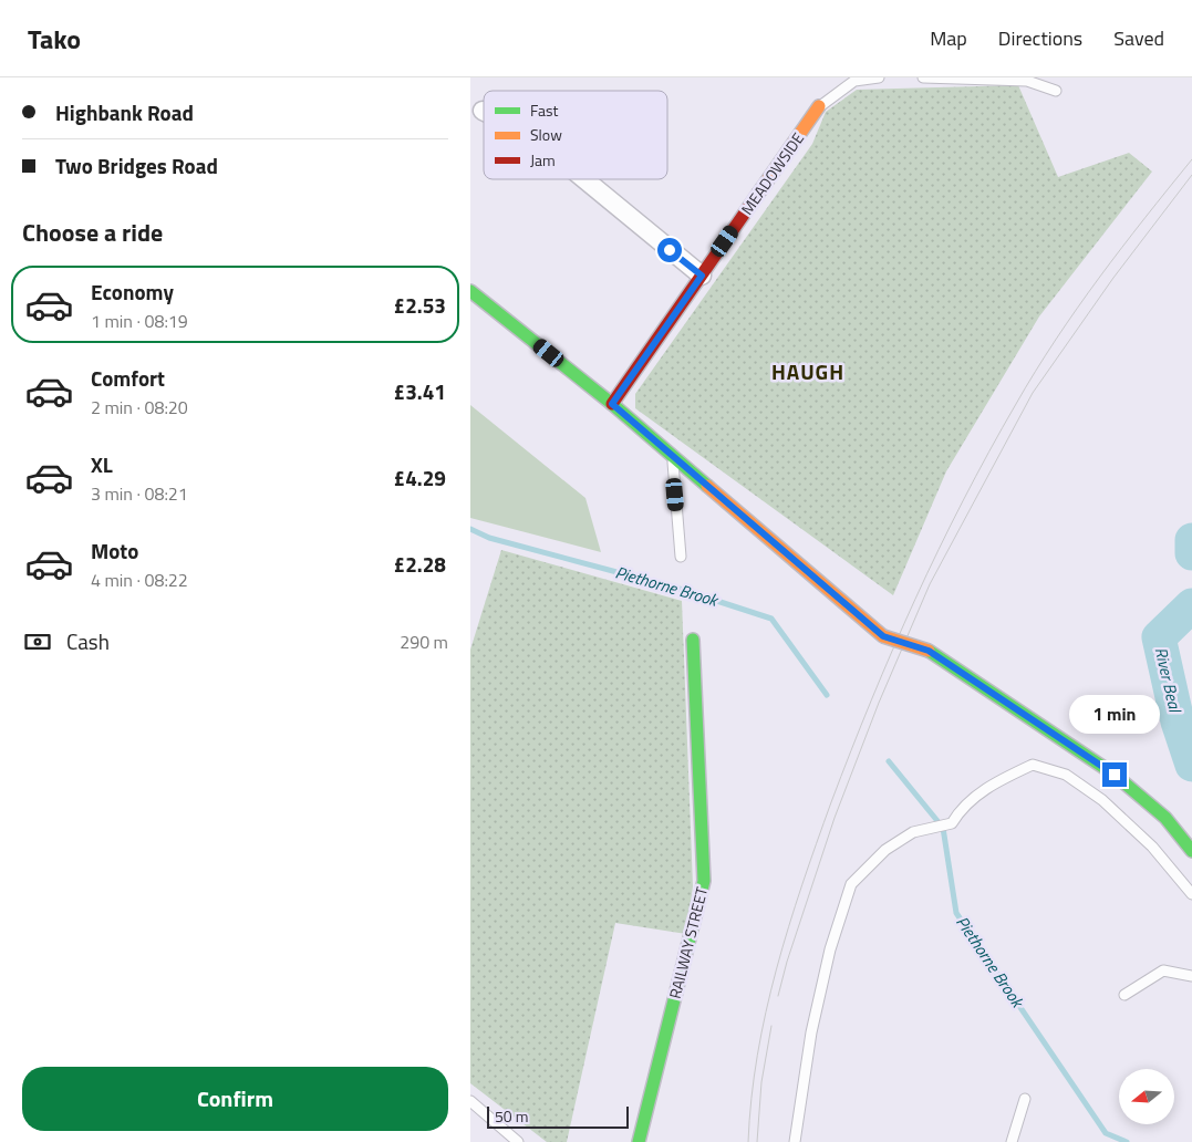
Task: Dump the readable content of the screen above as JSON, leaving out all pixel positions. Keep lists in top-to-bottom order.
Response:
{
  "streets": {
    "street": ["MEADOWSIDE", "RAILWAY STREET"]
  },
  "districts": ["HAUGH"],
  "water": ["Piethorne Brook", "River Beal"],
  "legend": ["Fast", "Slow", "Jam"],
  "scale_bar": "50 m",
  "north": "left",
  "page": {
    "header": "Tako",
    "nav": ["Map", "Directions", "Saved"],
    "banner": ["Highbank Road", "Two Bridges Road"],
    "heading": "Choose a ride",
    "list": [
      {
        "name": "Economy",
        "note": "1 min · 08:19",
        "value": "£2.53"
      },
      {
        "name": "Comfort",
        "note": "2 min · 08:20",
        "value": "£3.41"
      },
      {
        "name": "XL",
        "note": "3 min · 08:21",
        "value": "£4.29"
      },
      {
        "name": "Moto",
        "note": "4 min · 08:22",
        "value": "£2.28"
      }
    ],
    "pay": ["Cash", "290 m"],
    "bubble": "1 min",
    "buttons": "Confirm",
    "scale": "50 m"
  }
}
